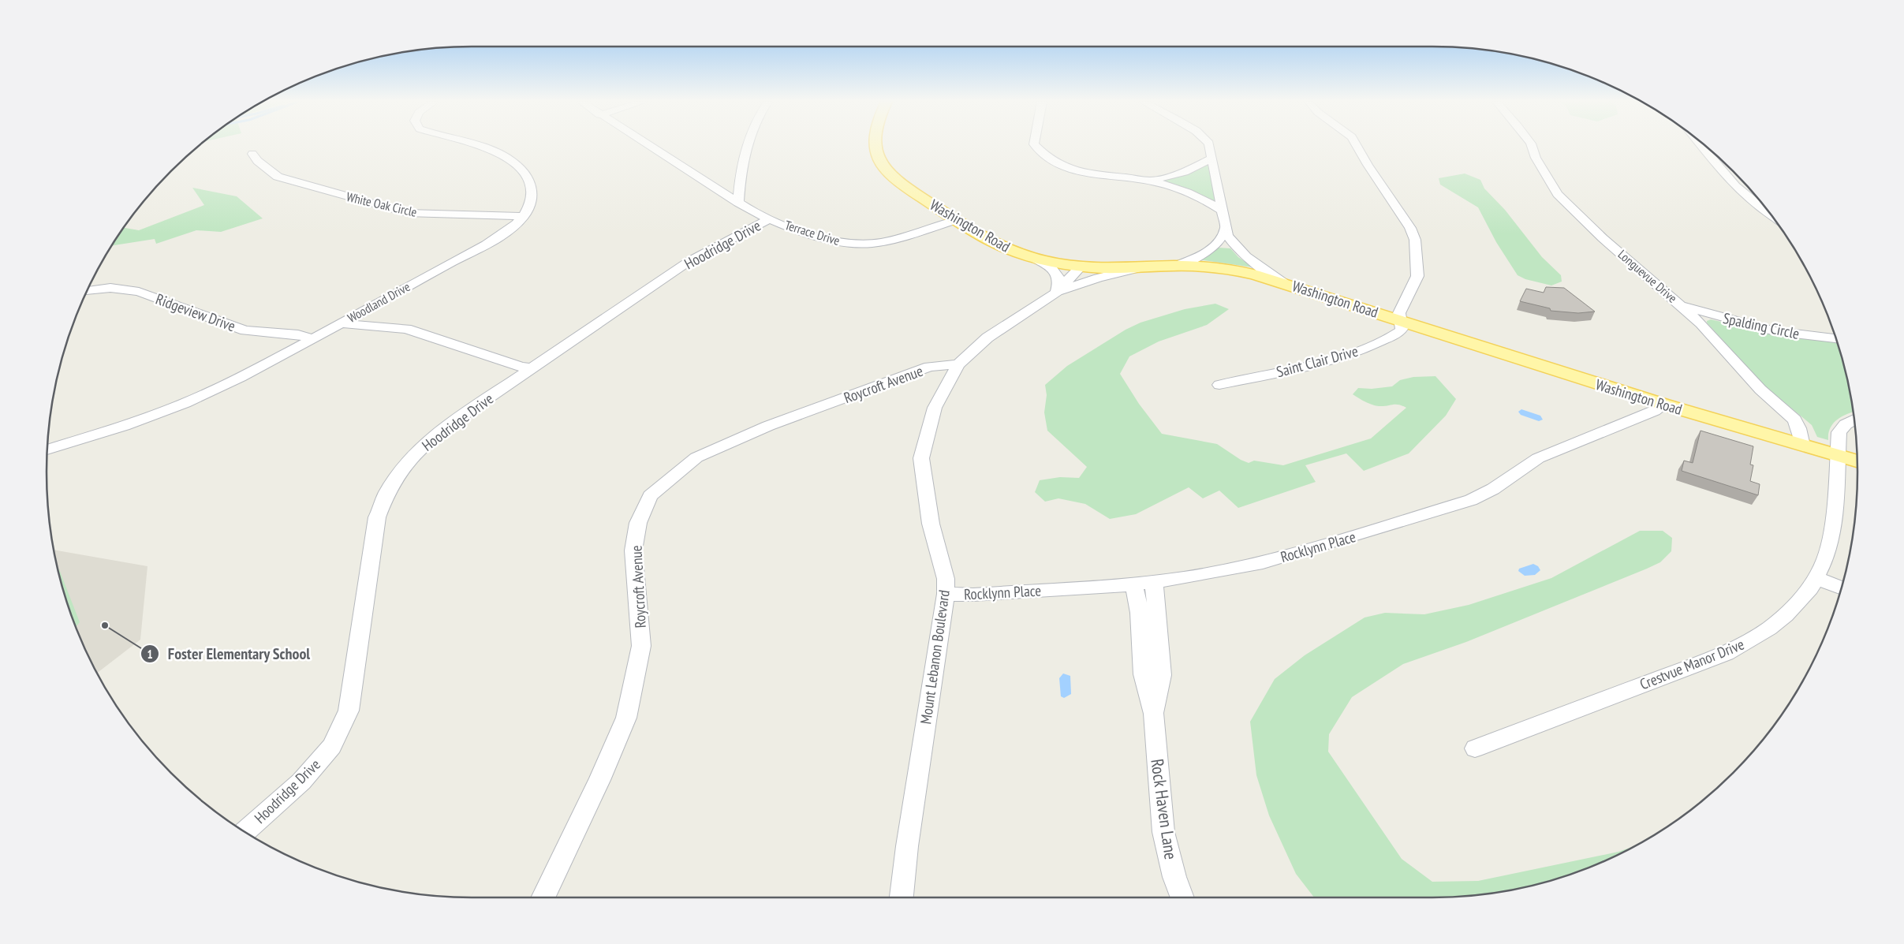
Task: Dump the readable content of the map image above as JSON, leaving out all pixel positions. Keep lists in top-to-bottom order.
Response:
{
  "streets": {
    "main road": ["Washington Road"],
    "street": [
      "White Oak Circle",
      "Terrace Drive",
      "Hoodridge Drive",
      "Longuevue Drive",
      "Woodland Drive",
      "Ridgeview Drive",
      "Spalding Circle",
      "Saint Clair Drive",
      "Roycroft Avenue",
      "Rocklynn Place",
      "Mount Lebanon Boulevard",
      "Crestvue Manor Drive",
      "Rock Haven Lane"
    ]
  },
  "crossings": [
    ["White Oak Circle", "Woodland Drive"],
    ["Washington Road", "Terrace Drive"],
    ["Washington Road", "Longuevue Drive"],
    ["Washington Road", "Saint Clair Drive"],
    ["Washington Road", "Rocklynn Place"],
    ["Washington Road", "Mount Lebanon Boulevard"],
    ["Washington Road", "Crestvue Manor Drive"],
    ["Terrace Drive", "Hoodridge Drive"],
    ["Longuevue Drive", "Spalding Circle"],
    ["Woodland Drive", "Ridgeview Drive"],
    ["Roycroft Avenue", "Mount Lebanon Boulevard"],
    ["Rocklynn Place", "Mount Lebanon Boulevard"],
    ["Rocklynn Place", "Rock Haven Lane"]
  ],
  "places": ["Foster Elementary School"]
}
